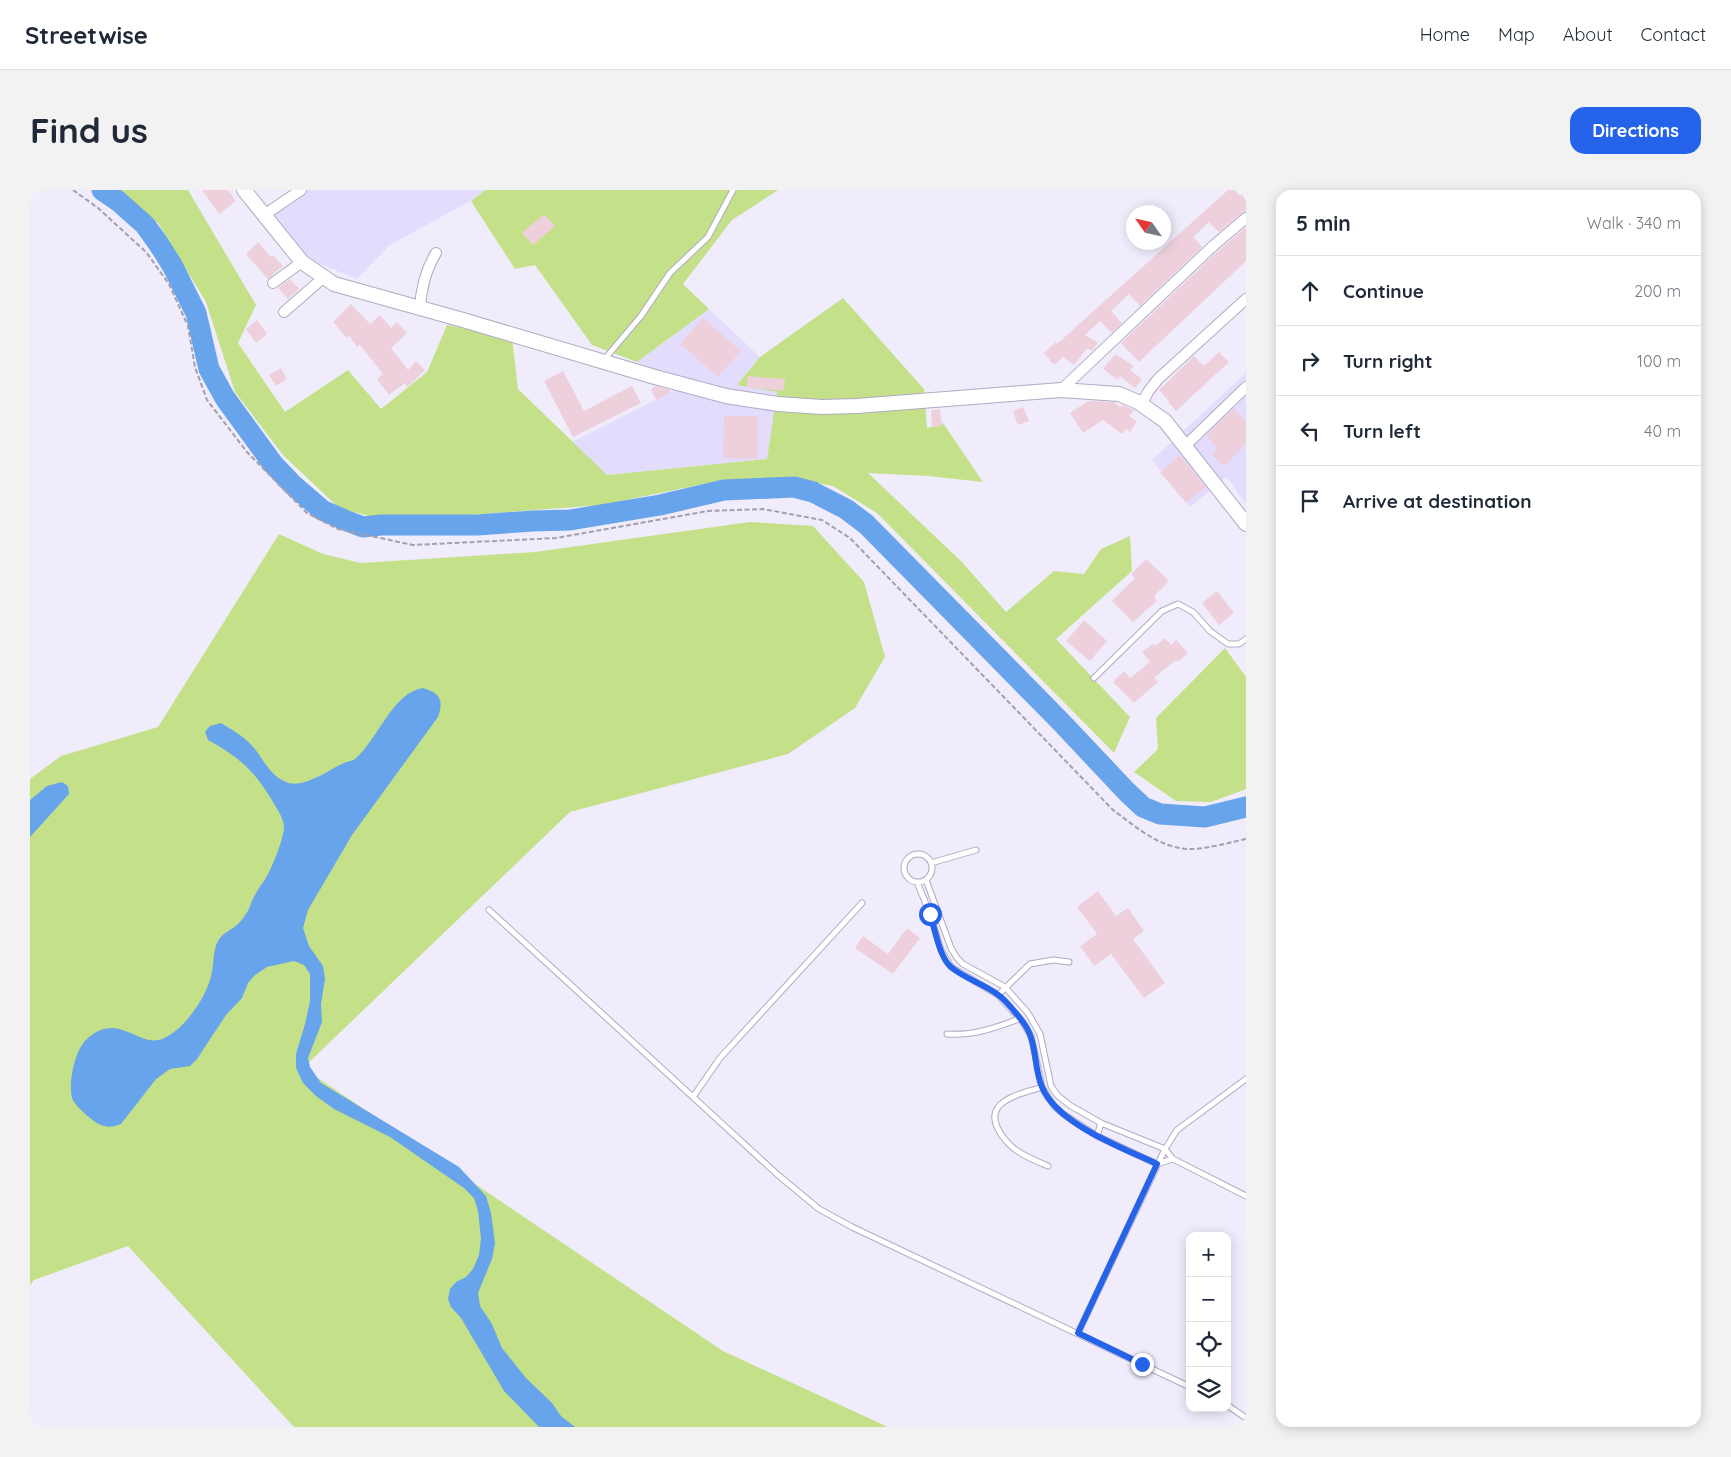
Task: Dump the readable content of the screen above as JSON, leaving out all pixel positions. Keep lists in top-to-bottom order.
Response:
{
  "north": "top left",
  "page": {
    "header": "Streetwise",
    "nav": [
      "Home",
      "Map",
      "About",
      "Contact"
    ],
    "buttons": "Directions",
    "title": "Find us",
    "heading": ["5 min", "Walk · 340 m"],
    "list": [
      ["Continue", "200 m"],
      ["Turn right", "100 m"],
      ["Turn left", "40 m"],
      "Arrive at destination"
    ],
    "map_buttons": ["+", "−"]
  }
}
